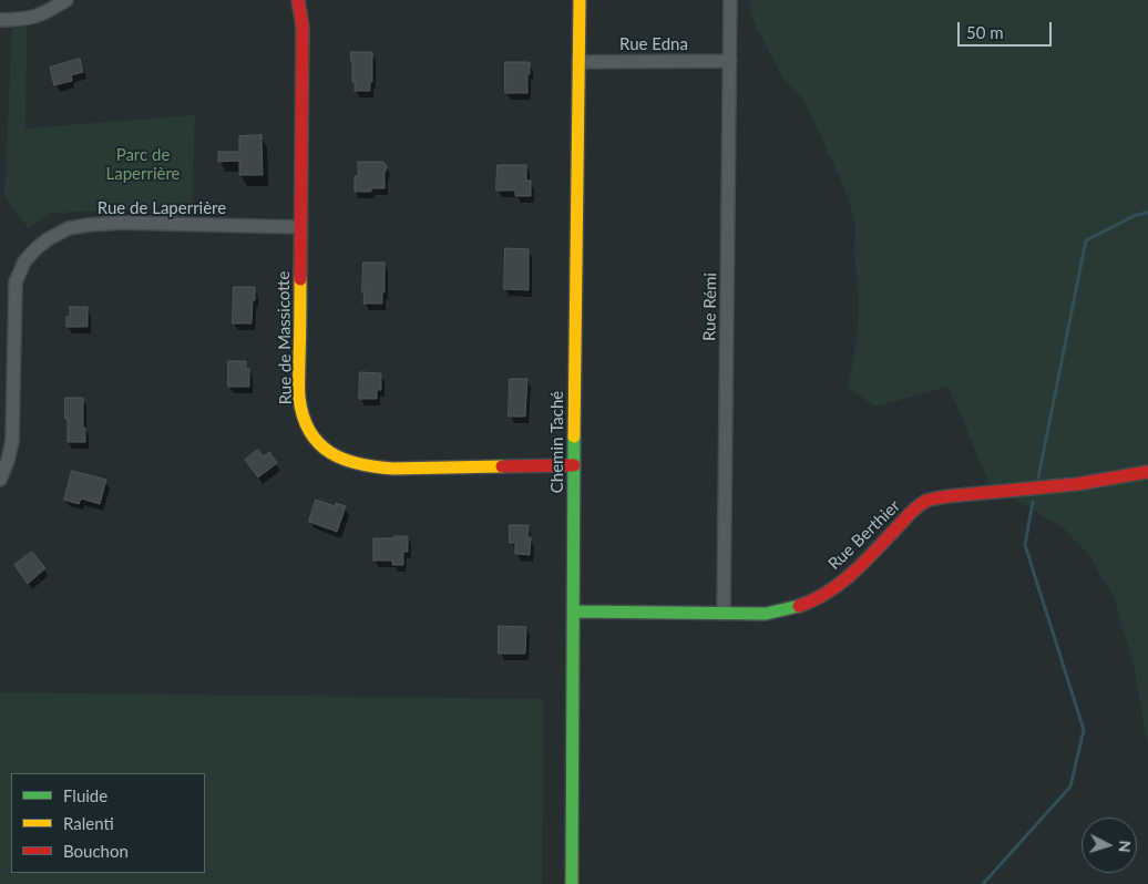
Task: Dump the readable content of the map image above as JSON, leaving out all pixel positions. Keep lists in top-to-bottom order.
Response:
{
  "streets": {
    "street": [
      "Rue Edna",
      "Rue de Laperrière",
      "Rue Rémi",
      "Rue de Massicotte",
      "Chemin Taché",
      "Rue Berthier"
    ]
  },
  "crossings": [
    ["Rue Edna", "Rue Rémi"],
    ["Rue Edna", "Chemin Taché"],
    ["Rue de Laperrière", "Rue de Massicotte"],
    ["Rue Rémi", "Rue Berthier"],
    ["Rue de Massicotte", "Chemin Taché"],
    ["Chemin Taché", "Rue Berthier"]
  ],
  "parks": ["Parc de Laperrière"],
  "legend": ["Fluide", "Ralenti", "Bouchon"],
  "scale_bar": "50 m",
  "north": "right"
}
